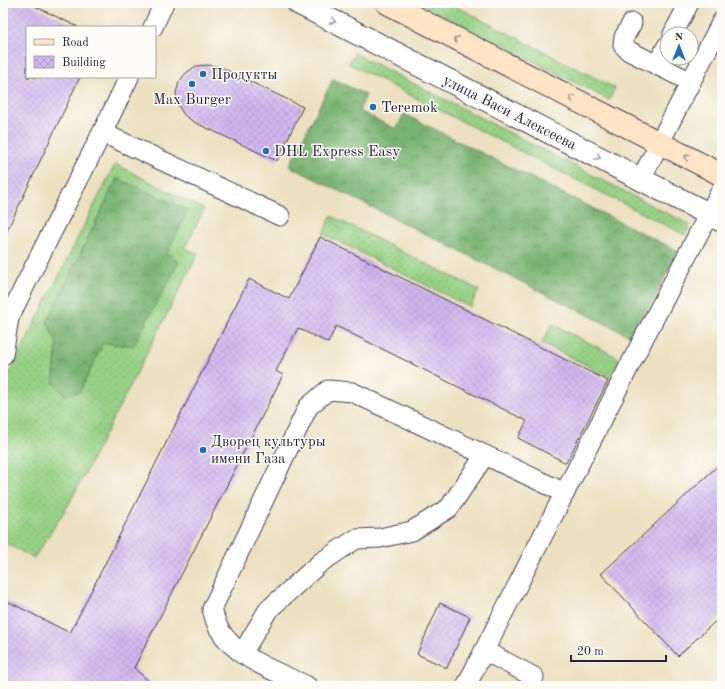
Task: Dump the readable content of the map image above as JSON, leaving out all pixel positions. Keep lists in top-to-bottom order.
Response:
{
  "streets": {
    "street": ["улица Васи Алексеева"]
  },
  "places": [
    "Продукты",
    "Max Burger",
    "Teremok",
    "DHL Express Easy",
    "Дворец культуры имени Газа"
  ],
  "legend": ["Road", "Building"],
  "scale_bar": "20 m",
  "north": "top"
}
